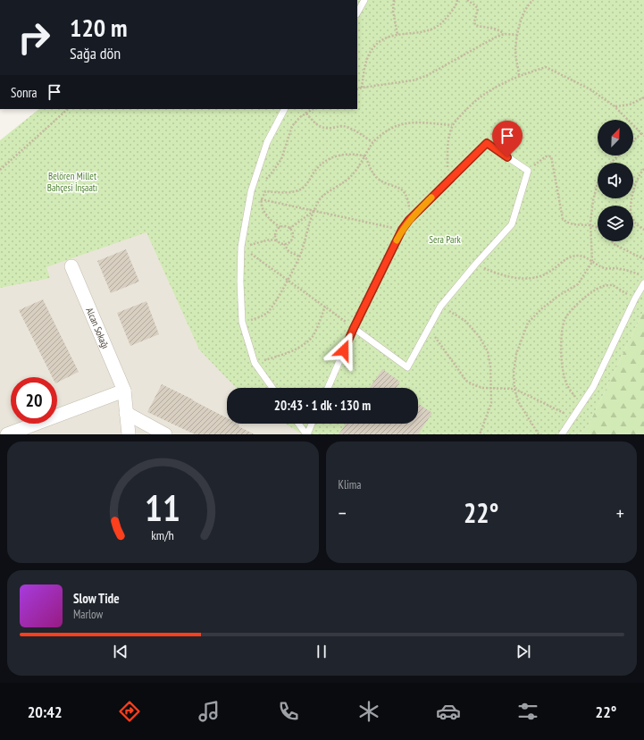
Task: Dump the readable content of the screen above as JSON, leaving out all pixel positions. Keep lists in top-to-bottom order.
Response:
{
  "streets": {
    "street": ["Alcan Sokağı"]
  },
  "parks": ["Belören Millet Bahçesi İnşaatı", "Sera Park"],
  "north": "top right",
  "page": {
    "turn": ["120 m", "Sağa dön"],
    "then": "Sonra",
    "limit": "20",
    "trip": "20:43 · 1 dk · 130 m",
    "tile": "Klima",
    "heat": ["−", "22°", "+"],
    "song": ["Slow Tide", "Marlow"],
    "tabs": ["20:42", "22°"],
    "gauge": ["11", "km/h"]
  }
}
